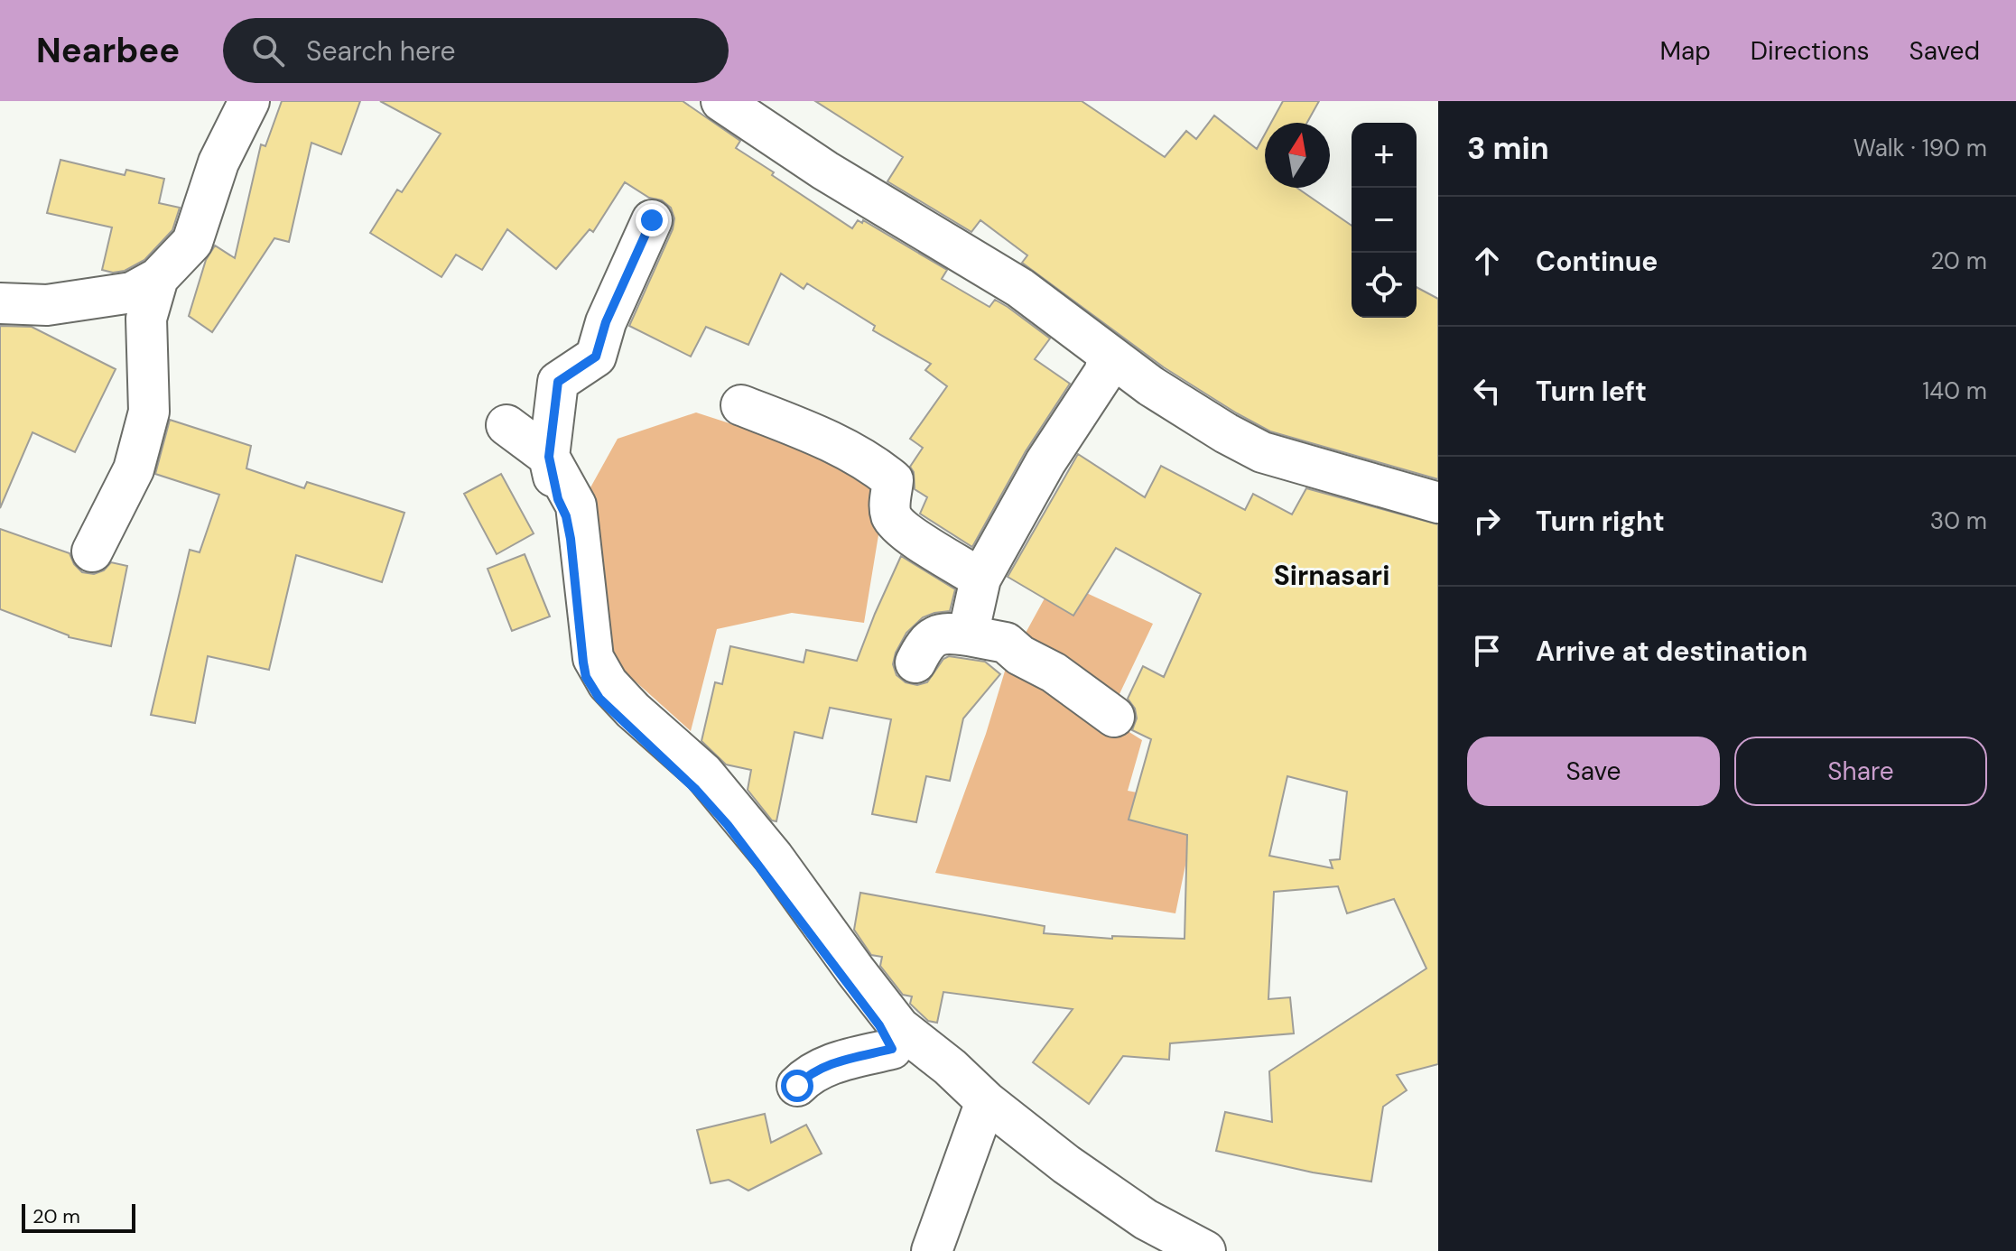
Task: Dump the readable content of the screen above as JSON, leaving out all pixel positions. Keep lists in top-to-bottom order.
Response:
{
  "districts": ["Sirnasari"],
  "scale_bar": "20 m",
  "north": "top",
  "page": {
    "header": "Nearbee",
    "search": "Search here",
    "nav": ["Map", "Directions", "Saved"],
    "heading": ["3 min", "Walk · 190 m"],
    "map_buttons": ["+", "−"],
    "list": [
      ["Continue", "20 m"],
      ["Turn left", "140 m"],
      ["Turn right", "30 m"],
      "Arrive at destination"
    ],
    "buttons": ["Save", "Share"],
    "scale": "20 m"
  }
}
